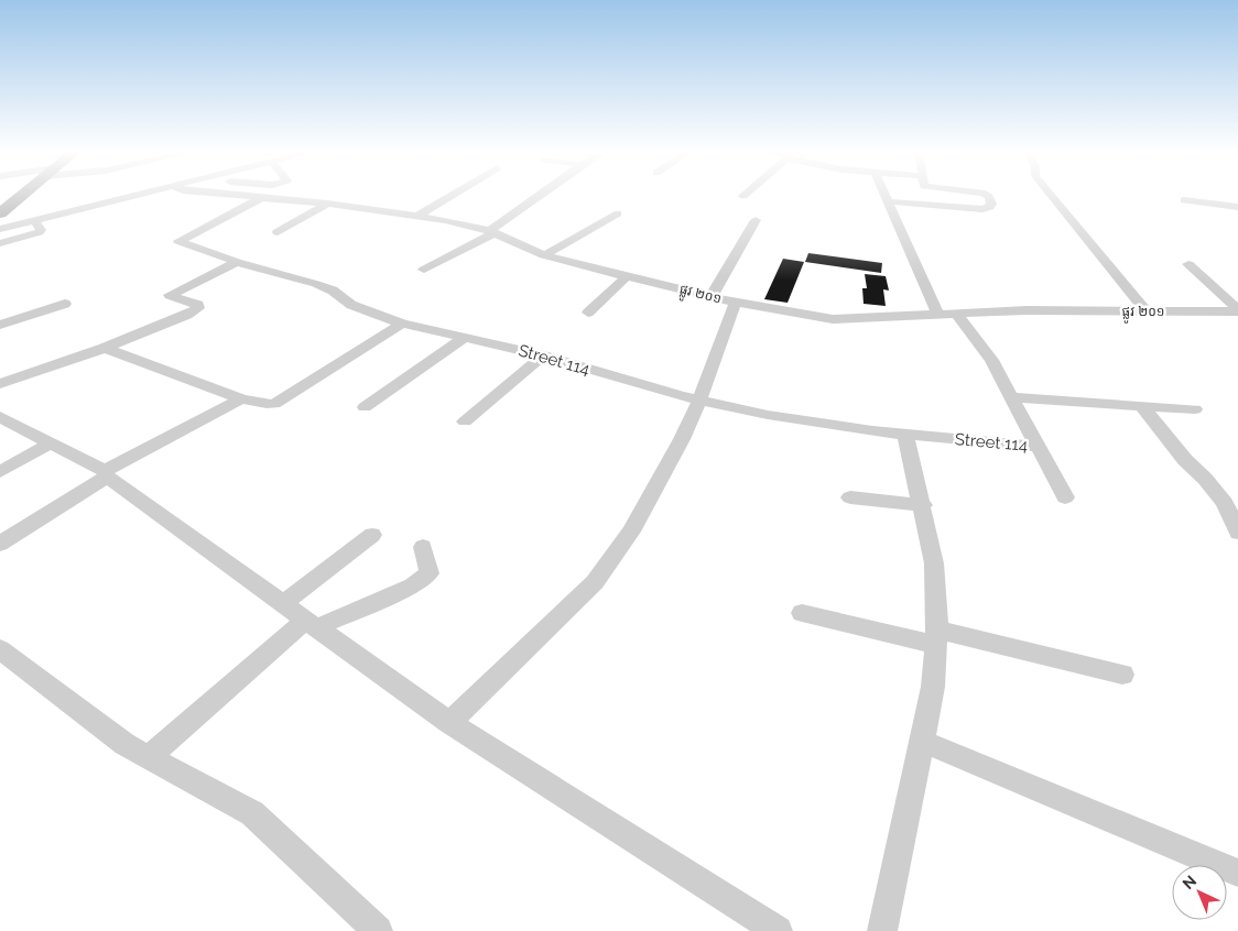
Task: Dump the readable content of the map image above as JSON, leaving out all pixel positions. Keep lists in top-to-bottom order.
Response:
{
  "streets": {
    "street": ["ផ្លូវ ២០១", "Street 114"]
  },
  "crossings": [
    ["ផ្លូវ ២០១", "Street 114"]
  ],
  "north": "top left"
}
